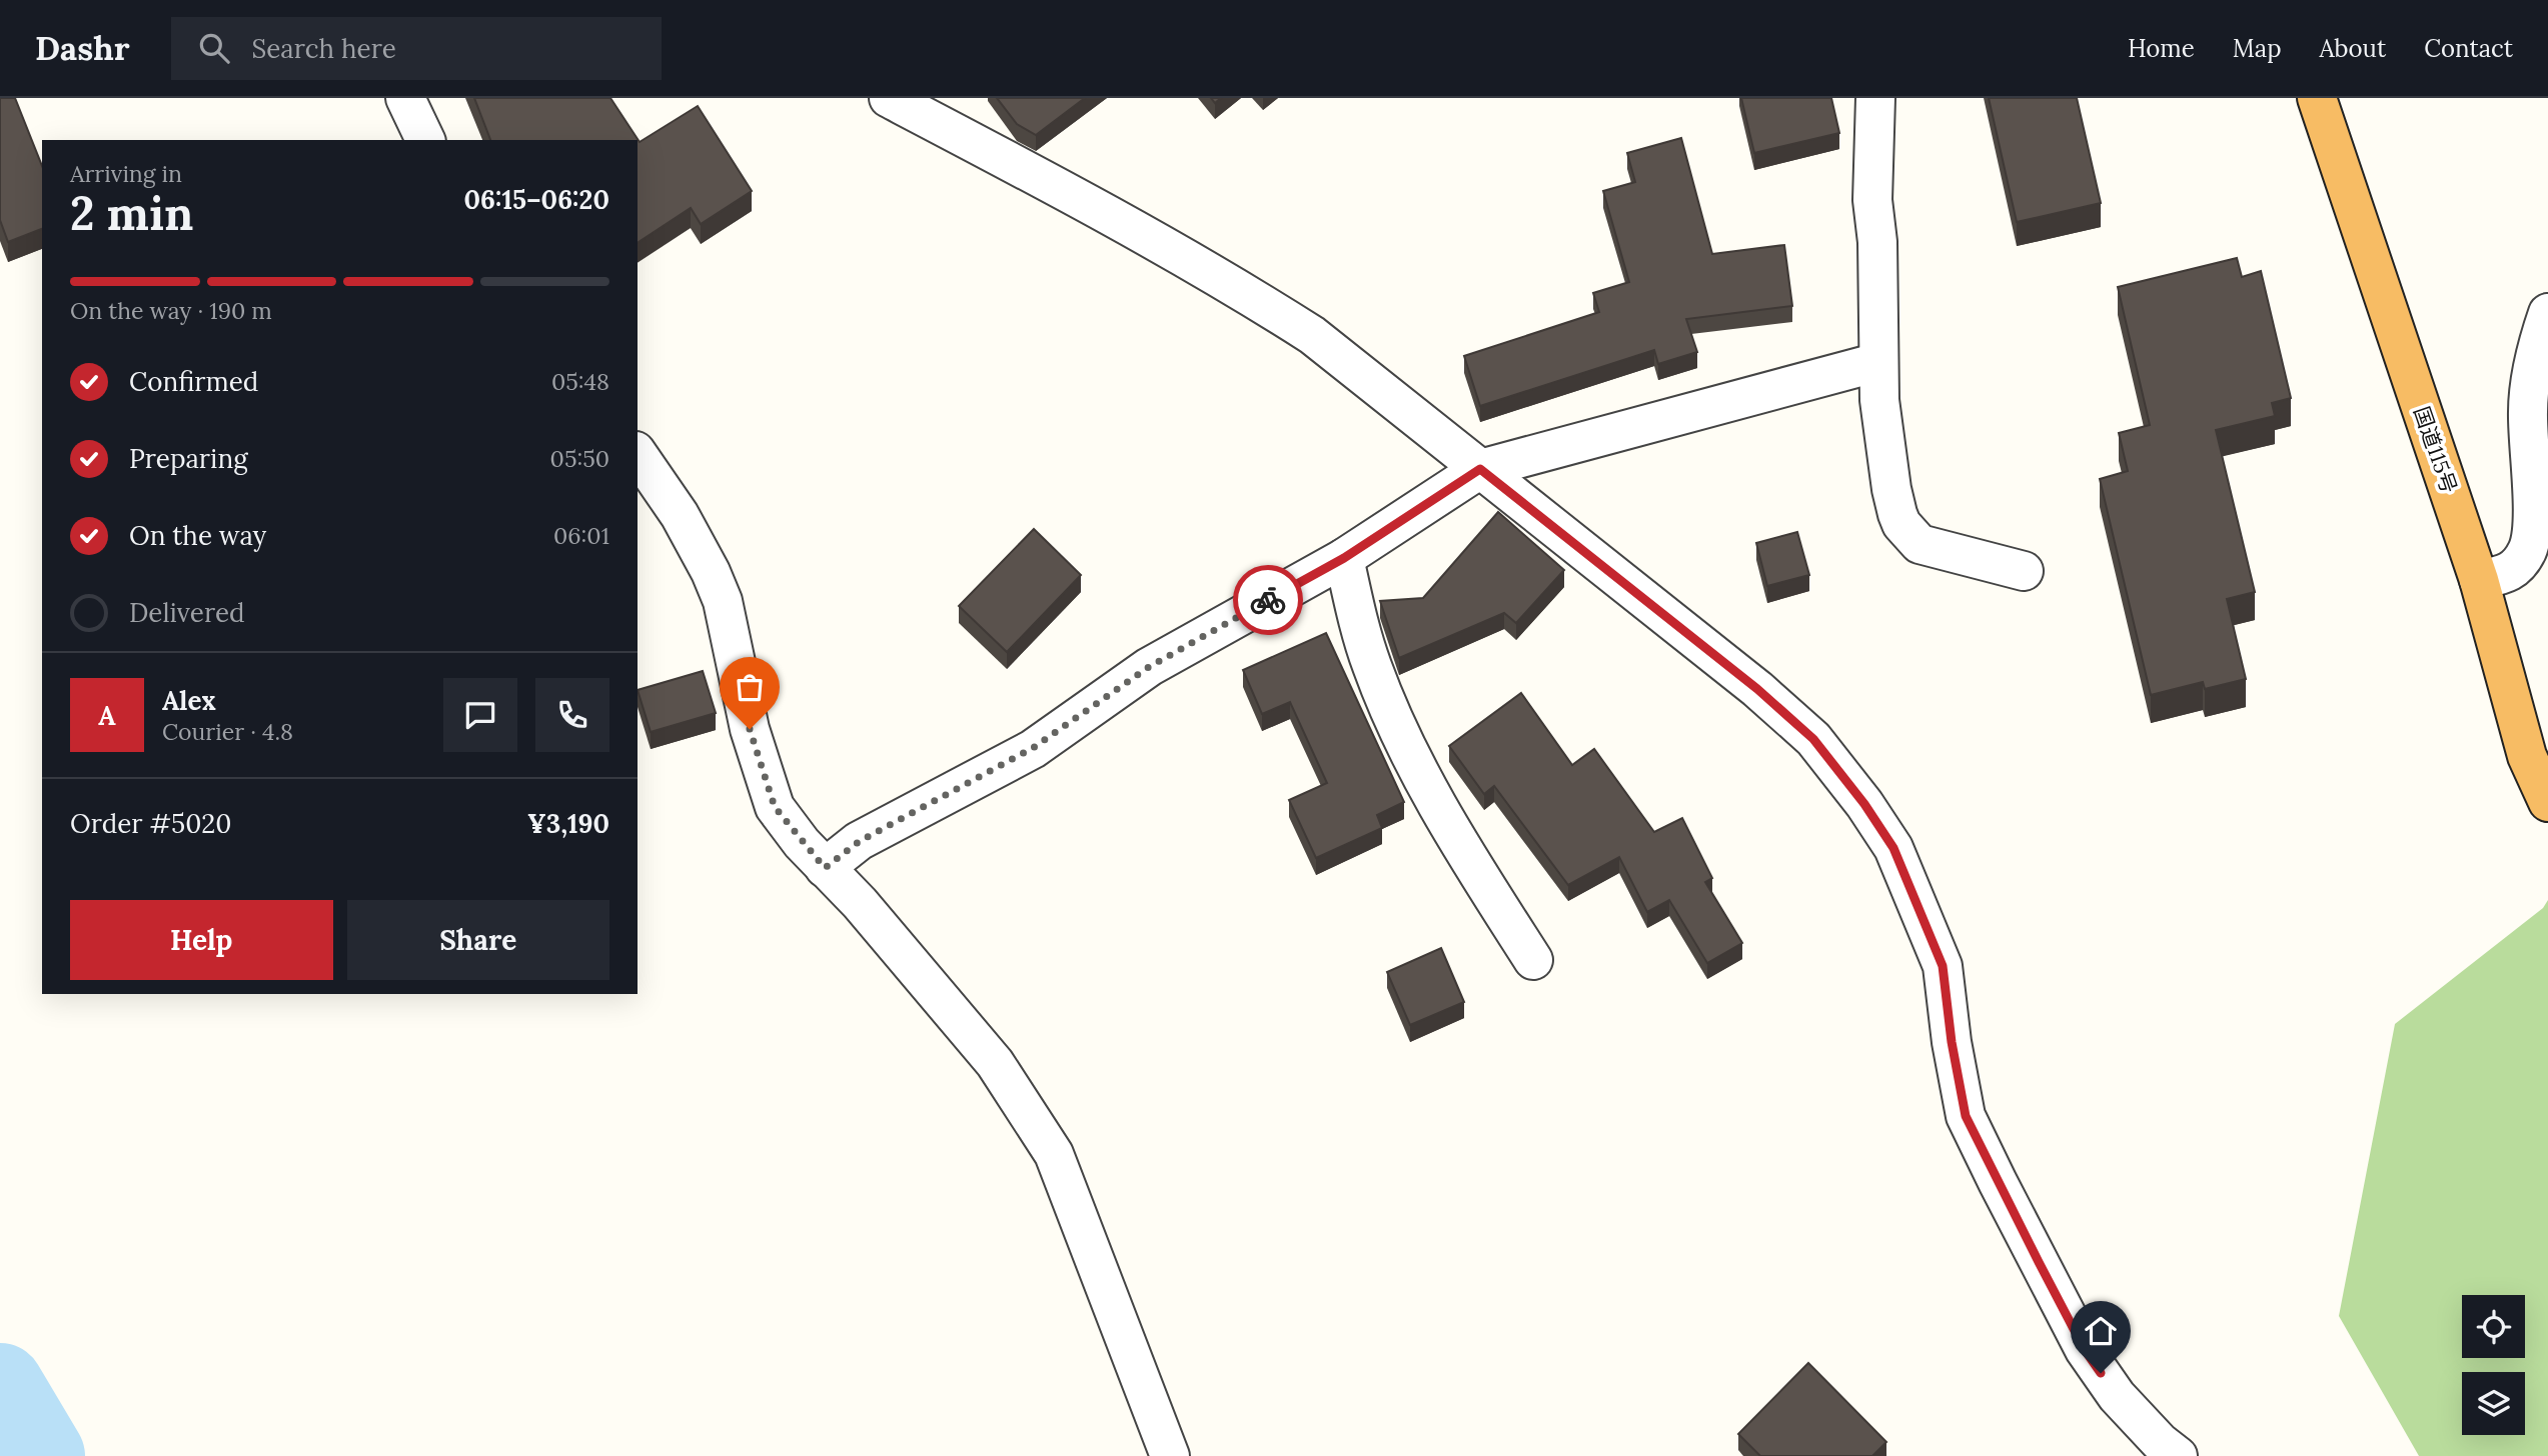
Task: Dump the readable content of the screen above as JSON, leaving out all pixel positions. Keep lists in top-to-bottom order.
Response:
{
  "streets": {
    "highway": ["国道115号"]
  },
  "page": {
    "header": "Dashr",
    "search": "Search here",
    "nav": [
      "Home",
      "Map",
      "About",
      "Contact"
    ],
    "heading": ["2 min", "Arriving in", "06:15–06:20"],
    "panel": [
      "Alex",
      "Courier · 4.8",
      "Order #5020",
      "¥3,190"
    ],
    "bar": "On the way · 190 m",
    "list": [
      ["Confirmed", "05:48"],
      ["Preparing", "05:50"],
      ["On the way", "06:01"],
      "Delivered"
    ],
    "round": "A",
    "buttons": ["Help", "Share"]
  }
}
